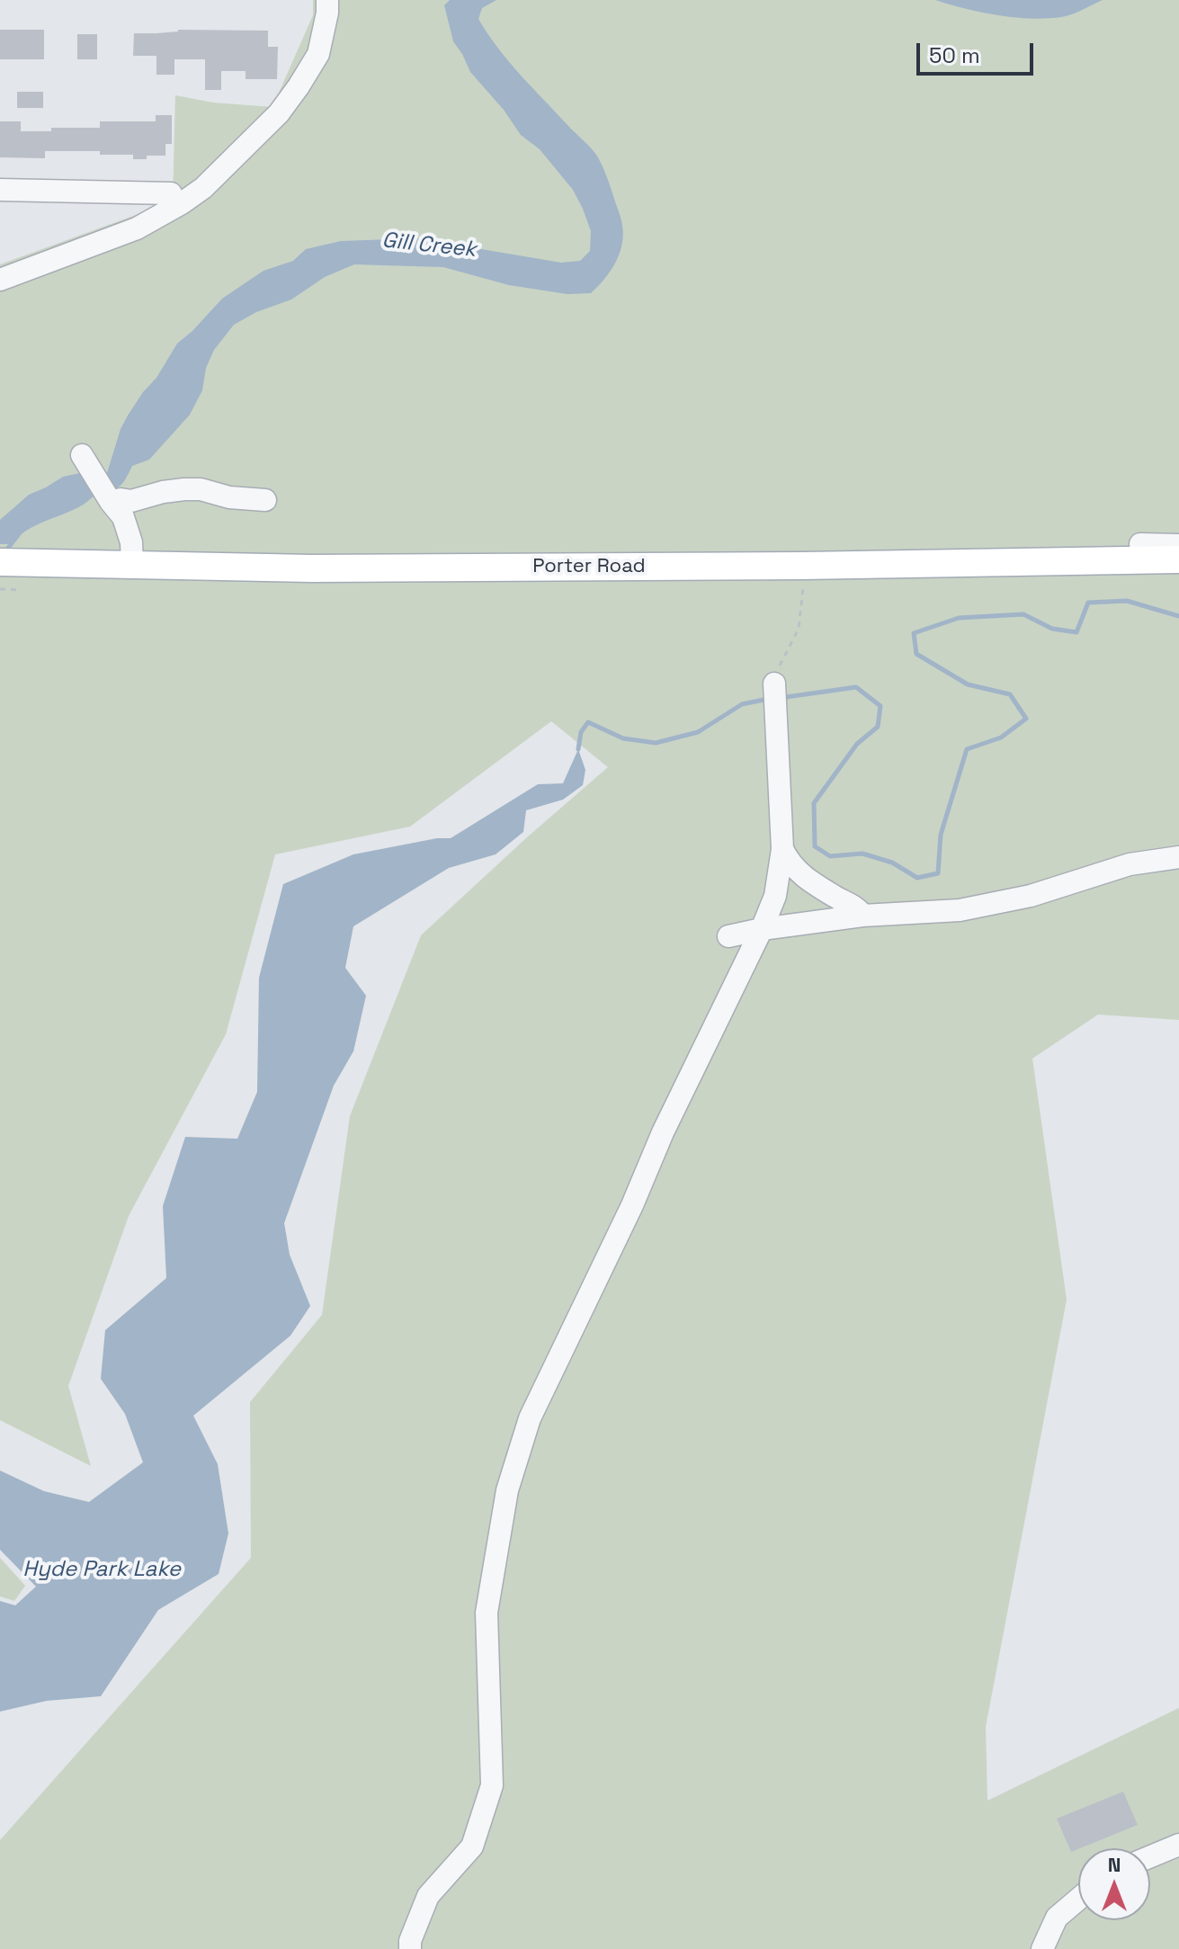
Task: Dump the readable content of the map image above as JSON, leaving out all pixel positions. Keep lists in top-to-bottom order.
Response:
{
  "streets": {
    "main road": ["Porter Road"]
  },
  "water": ["Gill Creek", "Hyde Park Lake"],
  "scale_bar": "50 m",
  "north": "top"
}
